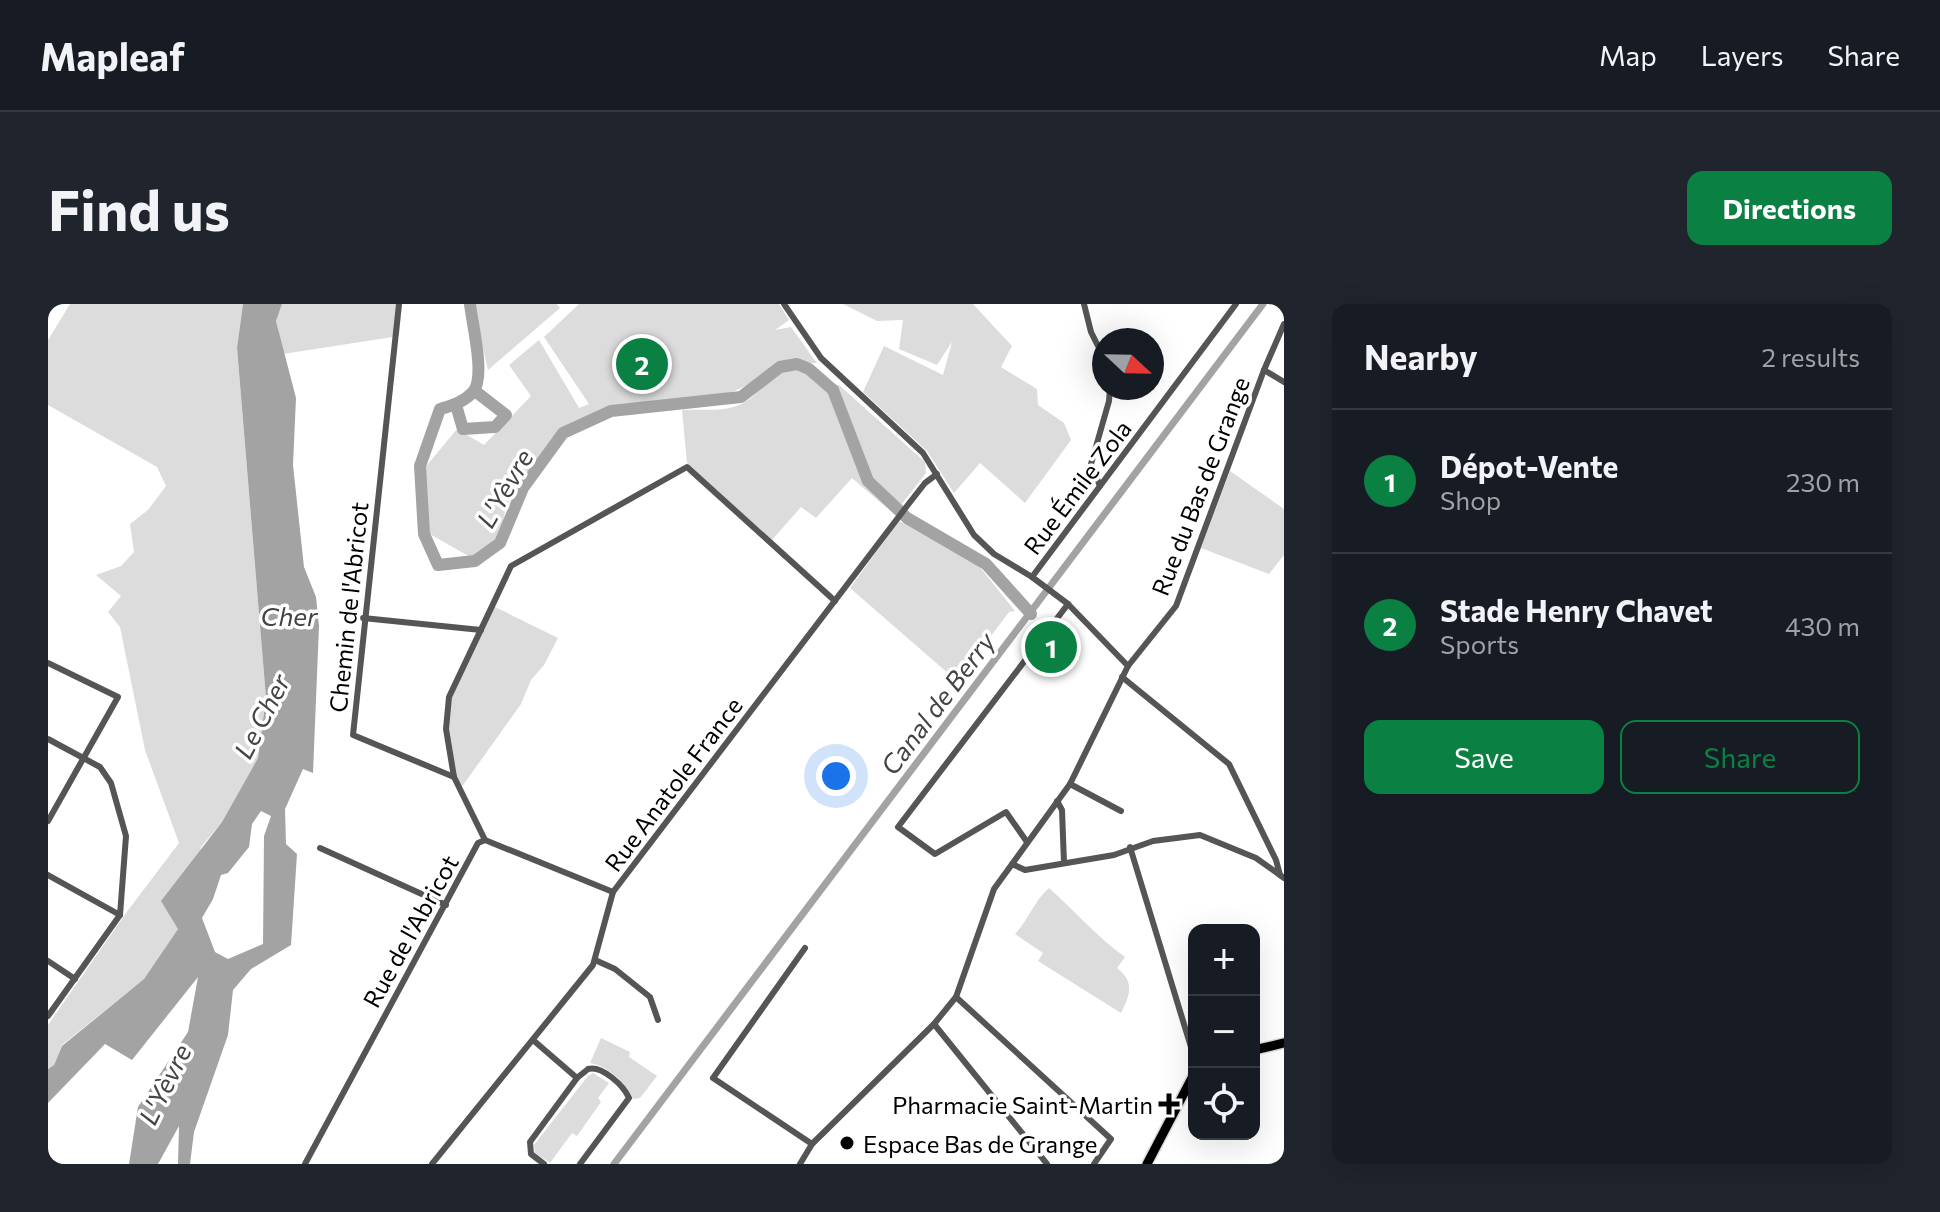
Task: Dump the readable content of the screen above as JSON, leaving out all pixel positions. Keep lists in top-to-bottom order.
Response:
{
  "streets": {
    "street": [
      "Rue du Bas de Grange",
      "Rue Émile Zola",
      "Chemin de l'Abricot",
      "Rue Anatole France",
      "Rue de l'Abricot"
    ]
  },
  "crossings": [
    ["Rue Anatole France", "Rue de l'Abricot"]
  ],
  "water": [
    "L'Yèvre",
    "Cher",
    "Canal de Berry",
    "Le Cher"
  ],
  "places": {
    "health": ["Pharmacie Saint-Martin"],
    "other": ["Espace Bas de Grange"]
  },
  "north": "right",
  "page": {
    "header": "Mapleaf",
    "nav": ["Map", "Layers", "Share"],
    "buttons": [
      "Directions",
      ["Save", "Share"]
    ],
    "title": "Find us",
    "heading": ["Nearby", "2 results"],
    "pins": ["2", "1"],
    "list": [
      {
        "mark": "1",
        "name": "Dépot-Vente",
        "note": "Shop",
        "value": "230 m"
      },
      {
        "mark": "2",
        "name": "Stade Henry Chavet",
        "note": "Sports",
        "value": "430 m"
      }
    ],
    "map_buttons": ["+", "−"]
  }
}
